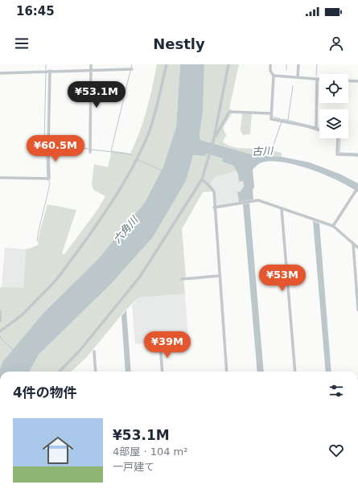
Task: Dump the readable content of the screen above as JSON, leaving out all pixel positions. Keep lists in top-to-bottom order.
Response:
{
  "water": ["古川", "六角川"],
  "page": {
    "status": "16:45",
    "header": "Nestly",
    "price": [
      "¥53.1M",
      "¥60.5M",
      "¥53M",
      "¥39M"
    ],
    "heading": "4件の物件",
    "list": [
      {
        "name": "¥53.1M",
        "note": "4部屋 · 104 m² · 一戸建て"
      }
    ]
  }
}
